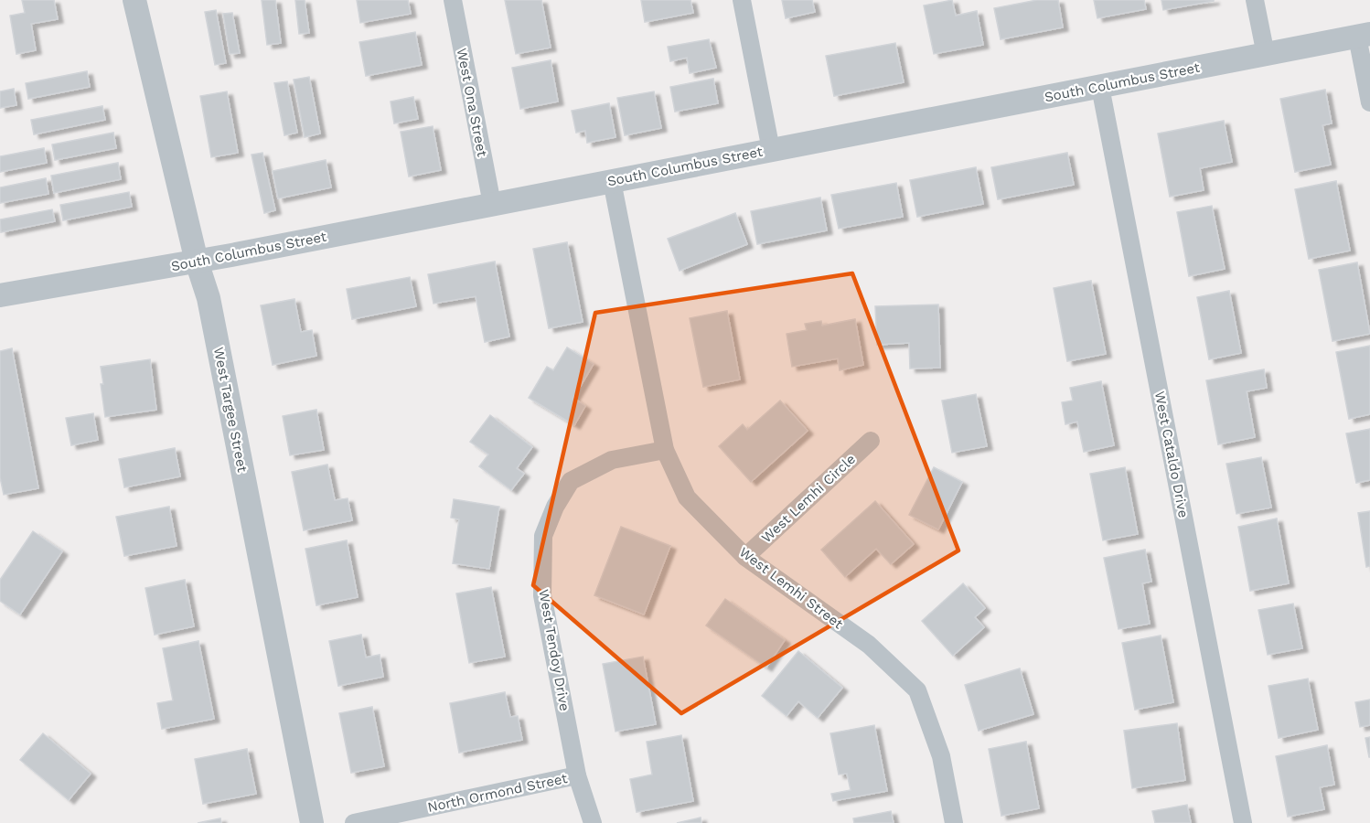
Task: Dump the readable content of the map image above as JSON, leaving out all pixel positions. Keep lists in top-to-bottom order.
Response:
{
  "streets": {
    "street": [
      "South Columbus Street",
      "West Ona Street",
      "West Targee Street",
      "West Cataldo Drive",
      "West Lemhi Circle",
      "West Lemhi Street",
      "West Tendoy Drive",
      "North Ormond Street"
    ]
  },
  "crossings": [
    ["South Columbus Street", "West Ona Street"],
    ["South Columbus Street", "West Targee Street"],
    ["South Columbus Street", "West Cataldo Drive"],
    ["South Columbus Street", "West Lemhi Street"],
    ["West Lemhi Circle", "West Lemhi Street"],
    ["West Lemhi Street", "West Tendoy Drive"],
    ["West Tendoy Drive", "North Ormond Street"]
  ]
}
